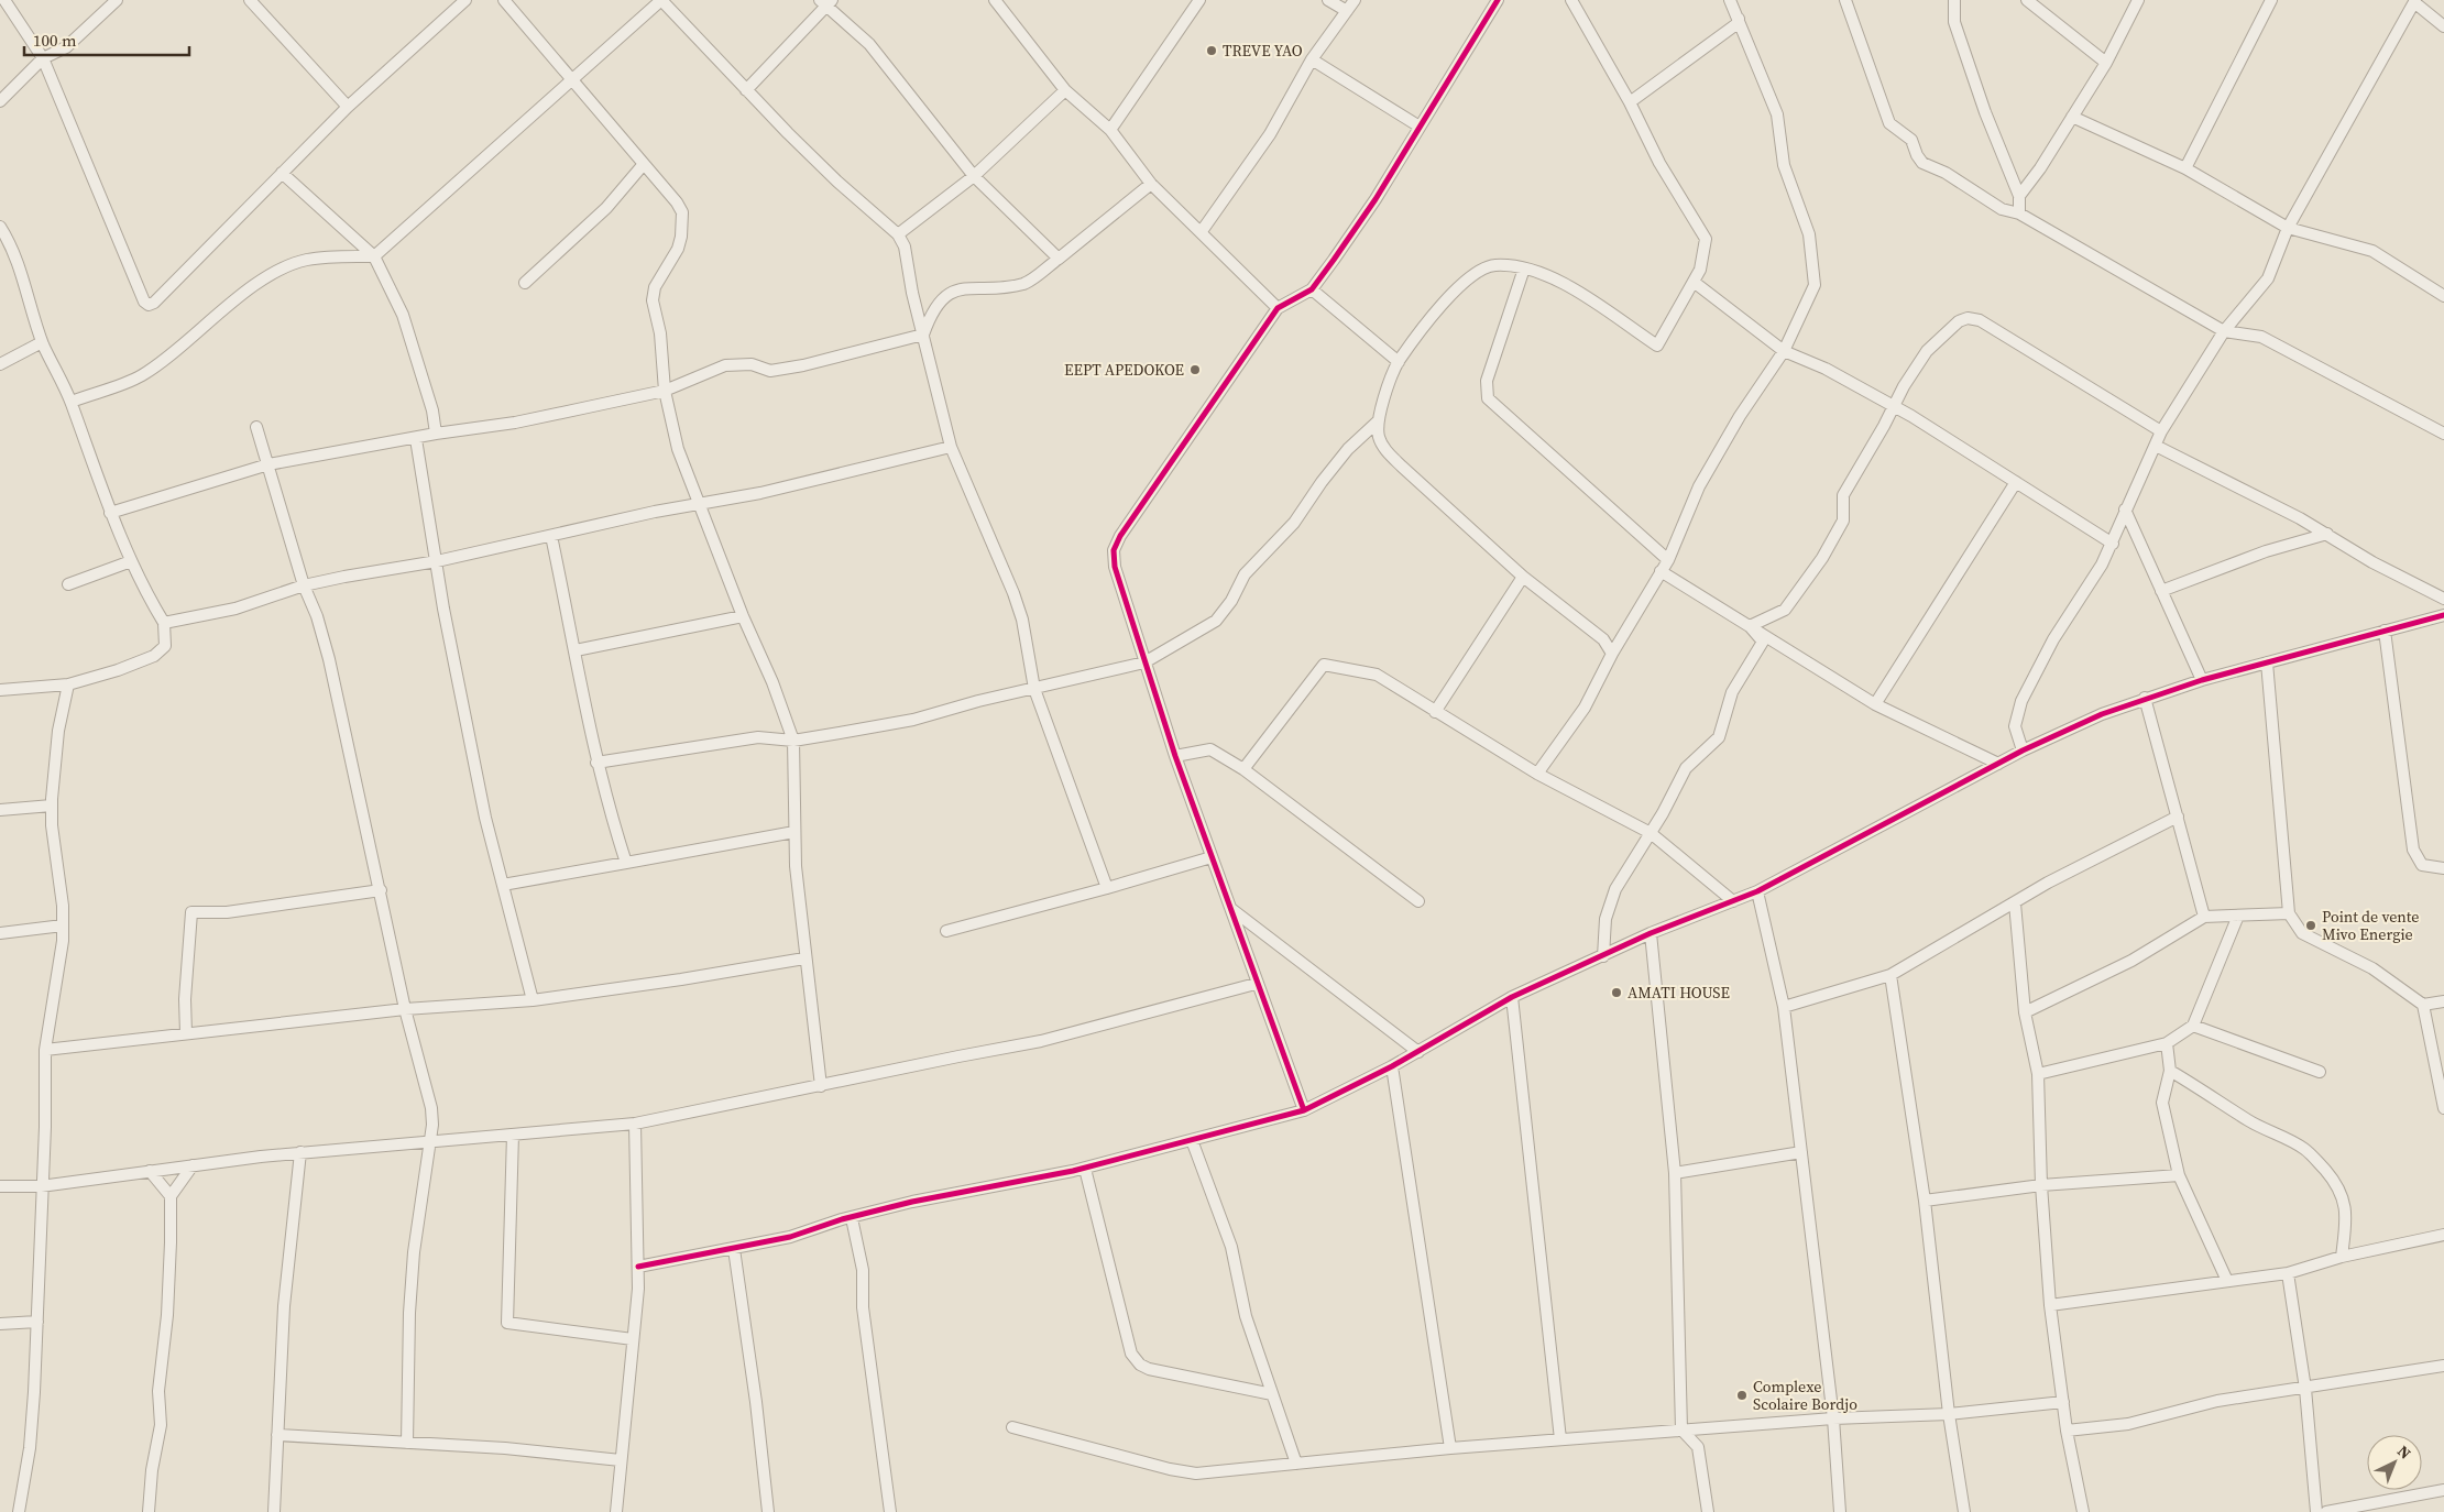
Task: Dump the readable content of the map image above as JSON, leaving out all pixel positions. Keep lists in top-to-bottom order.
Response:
{
  "places": [
    "TREVE YAO",
    "EEPT APEDOKOE",
    "Point de vente Mivo Energie",
    "AMATI HOUSE",
    "Complexe Scolaire Bordjo"
  ],
  "scale_bar": "100 m",
  "north": "top right"
}
